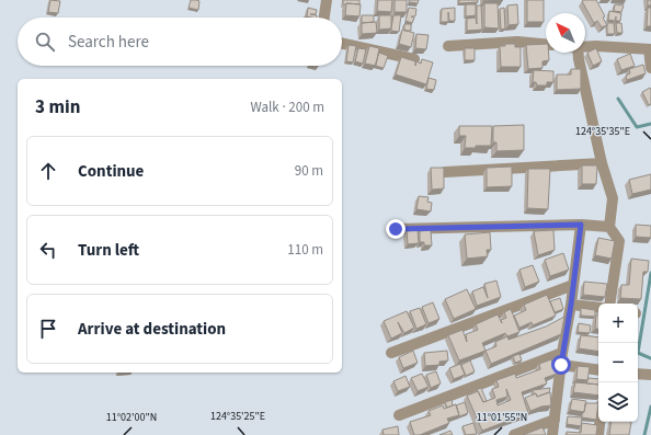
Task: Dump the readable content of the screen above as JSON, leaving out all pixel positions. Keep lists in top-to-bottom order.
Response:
{
  "north": "top left",
  "page": {
    "search": "Search here",
    "heading": ["3 min", "Walk · 200 m"],
    "list": [
      ["Continue", "90 m"],
      ["Turn left", "110 m"],
      "Arrive at destination"
    ],
    "map_buttons": ["+", "−"]
  },
  "coordinates": [
    "124°35'35\"E",
    "124°35'25\"E",
    "11°02'00\"N",
    "11°01'55\"N"
  ]
}
